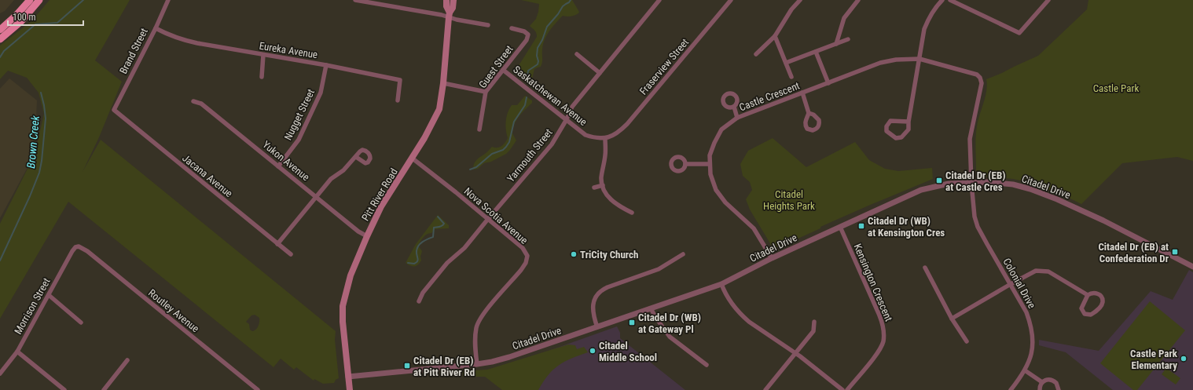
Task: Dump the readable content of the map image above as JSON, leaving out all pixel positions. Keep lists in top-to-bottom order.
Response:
{
  "streets": {
    "main road": ["Pitt River Road"],
    "street": [
      "Eureka Avenue",
      "Brand Street",
      "Guest Street",
      "Fraserview Street",
      "Saskatchewan Avenue",
      "Castle Crescent",
      "Nugget Street",
      "Yarmouth Street",
      "Yukon Avenue",
      "Jacana Avenue",
      "Citadel Drive",
      "Nova Scotia Avenue",
      "Kensington Crescent",
      "Colonial Drive",
      "Morrison Street",
      "Routley Avenue"
    ]
  },
  "crossings": [
    ["Eureka Avenue", "Brand Street"],
    ["Eureka Avenue", "Nugget Street"],
    ["Brand Street", "Jacana Avenue"],
    ["Guest Street", "Saskatchewan Avenue"],
    ["Fraserview Street", "Saskatchewan Avenue"],
    ["Saskatchewan Avenue", "Yarmouth Street"],
    ["Castle Crescent", "Citadel Drive"],
    ["Castle Crescent", "Colonial Drive"],
    ["Nugget Street", "Yukon Avenue"],
    ["Yarmouth Street", "Nova Scotia Avenue"],
    ["Yukon Avenue", "Pitt River Road"],
    ["Citadel Drive", "Pitt River Road"],
    ["Citadel Drive", "Nova Scotia Avenue"],
    ["Citadel Drive", "Kensington Crescent"],
    ["Citadel Drive", "Colonial Drive"],
    ["Pitt River Road", "Nova Scotia Avenue"],
    ["Morrison Street", "Routley Avenue"]
  ],
  "water": ["Brown Creek"],
  "parks": ["Castle Park", "Citadel Heights Park"],
  "places": {
    "transit": [
      "Citadel Dr (EB) at Castle Cres",
      "Citadel Dr (WB) at Kensington Cres",
      "Citadel Dr (EB) at Confederation Dr",
      "Citadel Dr (WB) at Gateway Pl",
      "Citadel Dr (EB) at Pitt River Rd"
    ],
    "other": ["TriCity Church", "Citadel Middle School", "Castle Park Elementary"]
  },
  "scale_bar": "100 m"
}
